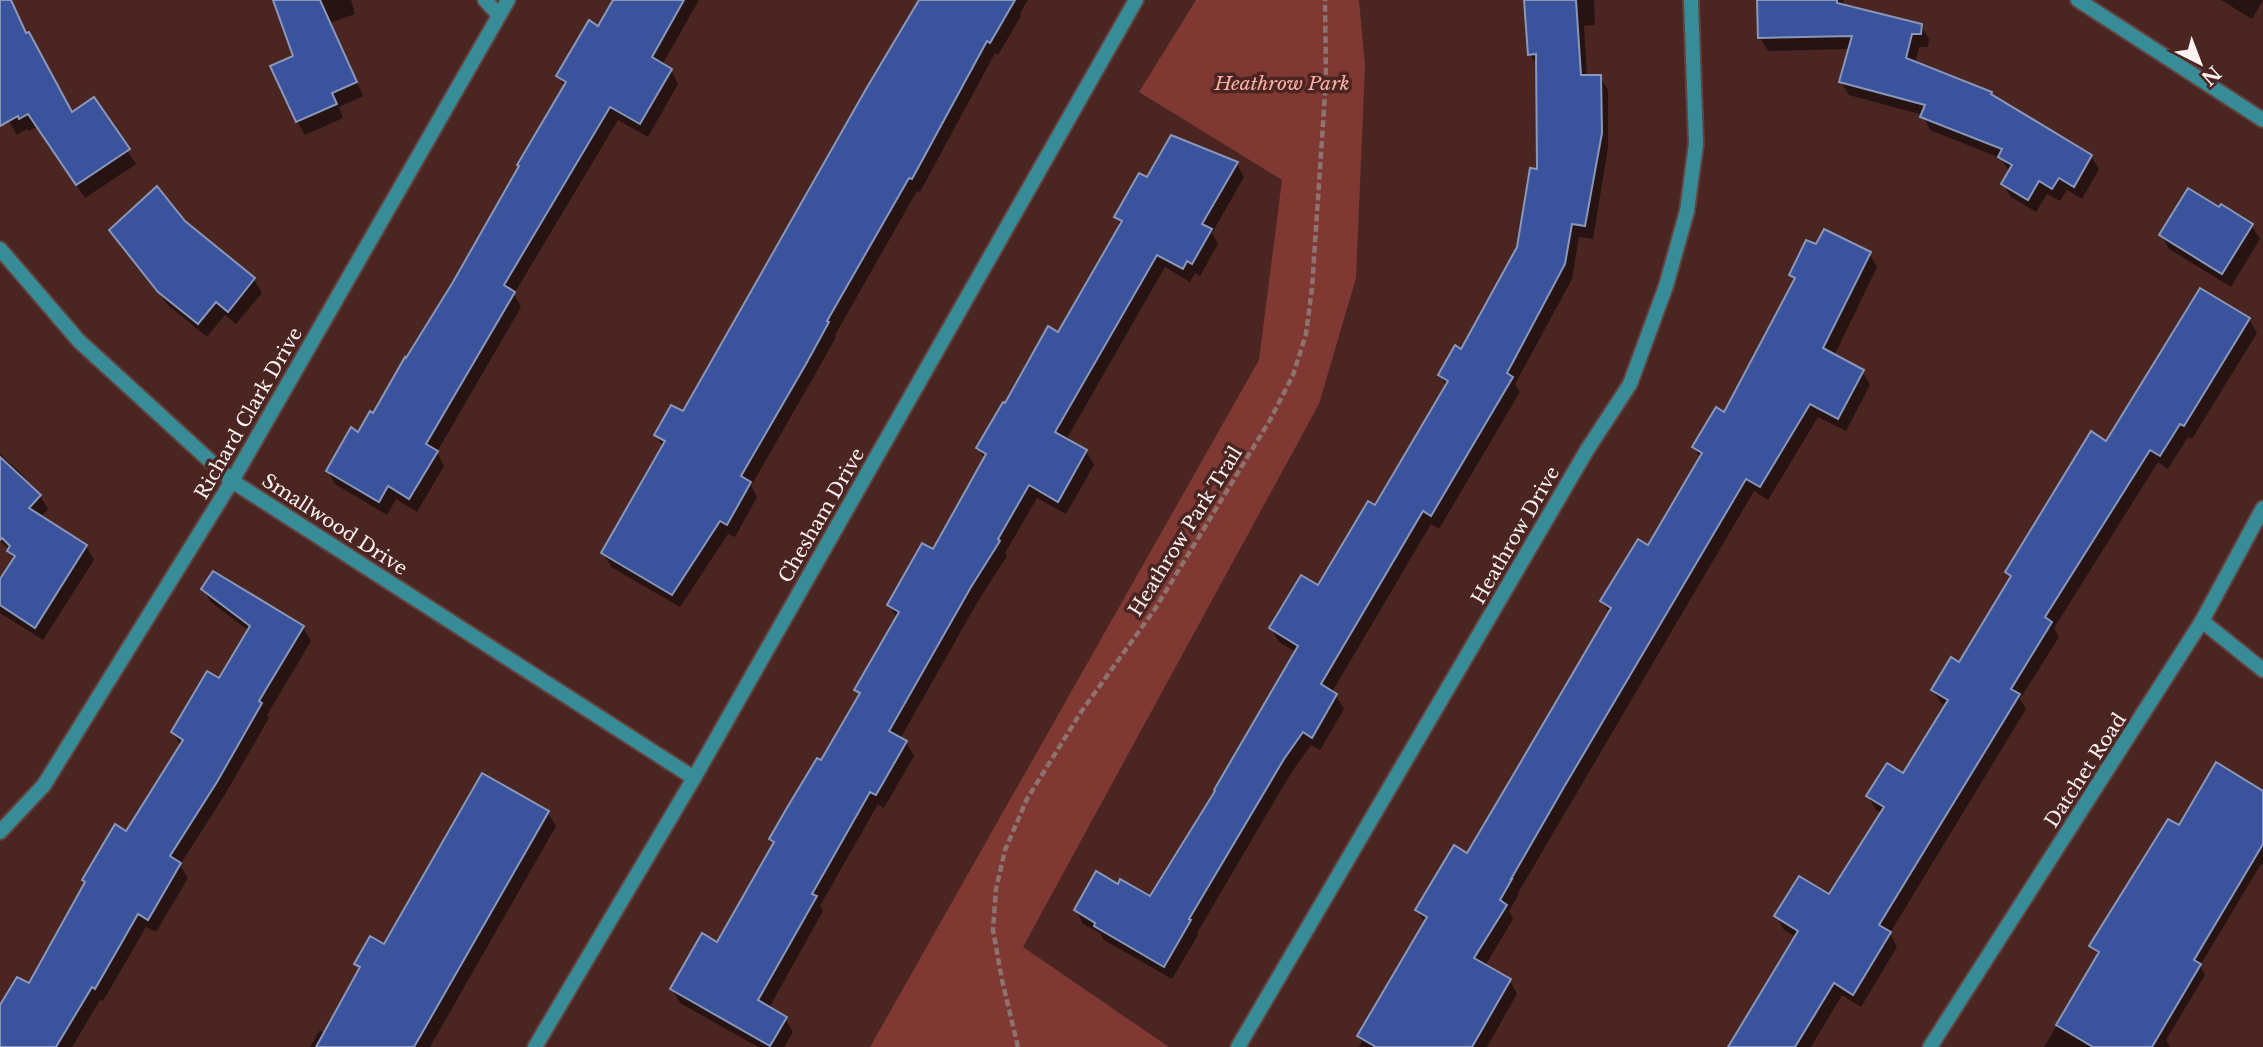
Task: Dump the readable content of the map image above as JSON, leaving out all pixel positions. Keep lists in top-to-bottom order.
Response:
{
  "streets": {
    "street": [
      "Richard Clark Drive",
      "Chesham Drive",
      "Smallwood Drive",
      "Heathrow Drive",
      "Datchet Road"
    ],
    "path": ["Heathrow Park Trail"]
  },
  "crossings": [
    ["Richard Clark Drive", "Smallwood Drive"],
    ["Chesham Drive", "Smallwood Drive"]
  ],
  "parks": ["Heathrow Park"],
  "north": "bottom right"
}
